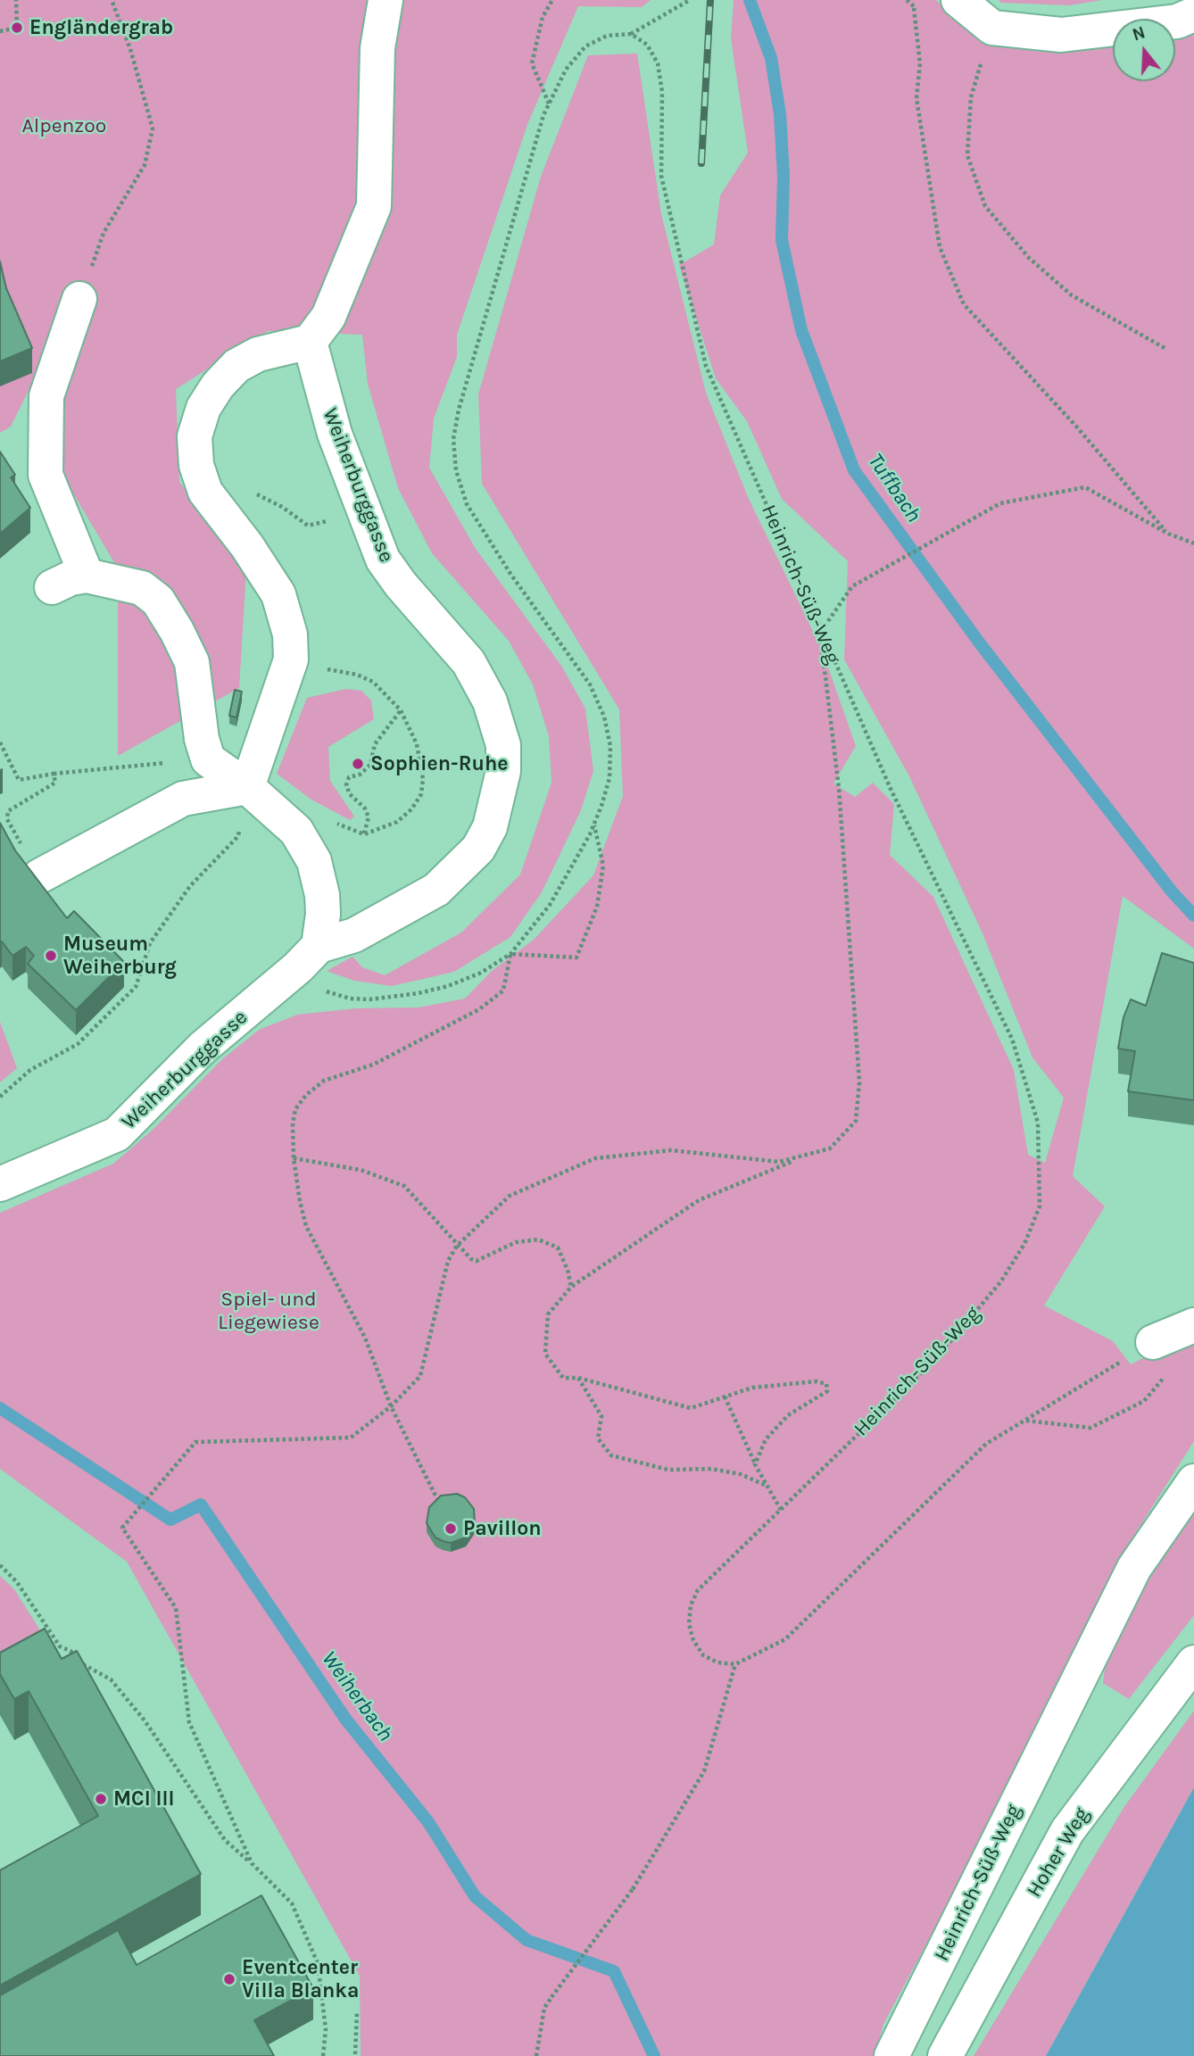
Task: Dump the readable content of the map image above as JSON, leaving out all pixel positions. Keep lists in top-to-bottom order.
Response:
{
  "streets": {
    "street": ["Weiherburggasse", "Heinrich-Süß-Weg", "Hoher Weg"]
  },
  "water": ["Tuffbach", "Weiherbach"],
  "parks": ["Alpenzoo", "Spiel- und Liegewiese"],
  "places": [
    "Engländergrab",
    "Sophien-Ruhe",
    "Museum Weiherburg",
    "Pavillon",
    "MCI III",
    "Eventcenter Villa Blanka"
  ],
  "north": "top"
}
